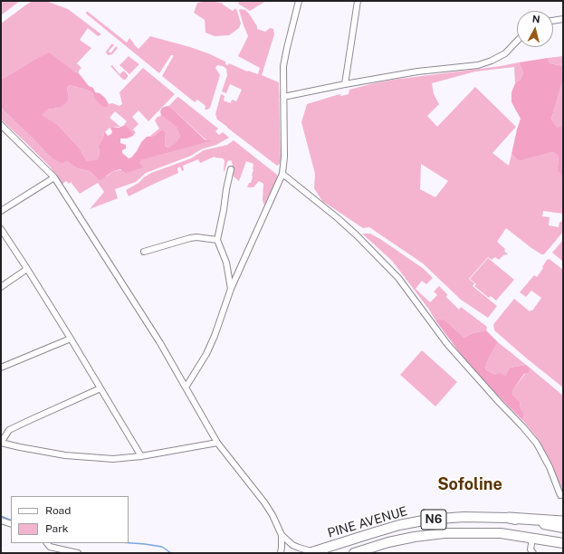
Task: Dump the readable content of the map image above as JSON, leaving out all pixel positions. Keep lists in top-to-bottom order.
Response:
{
  "streets": {
    "main road": ["N6", "PINE AVENUE"]
  },
  "districts": ["Sofoline"],
  "legend": ["Road", "Park"],
  "north": "top"
}
